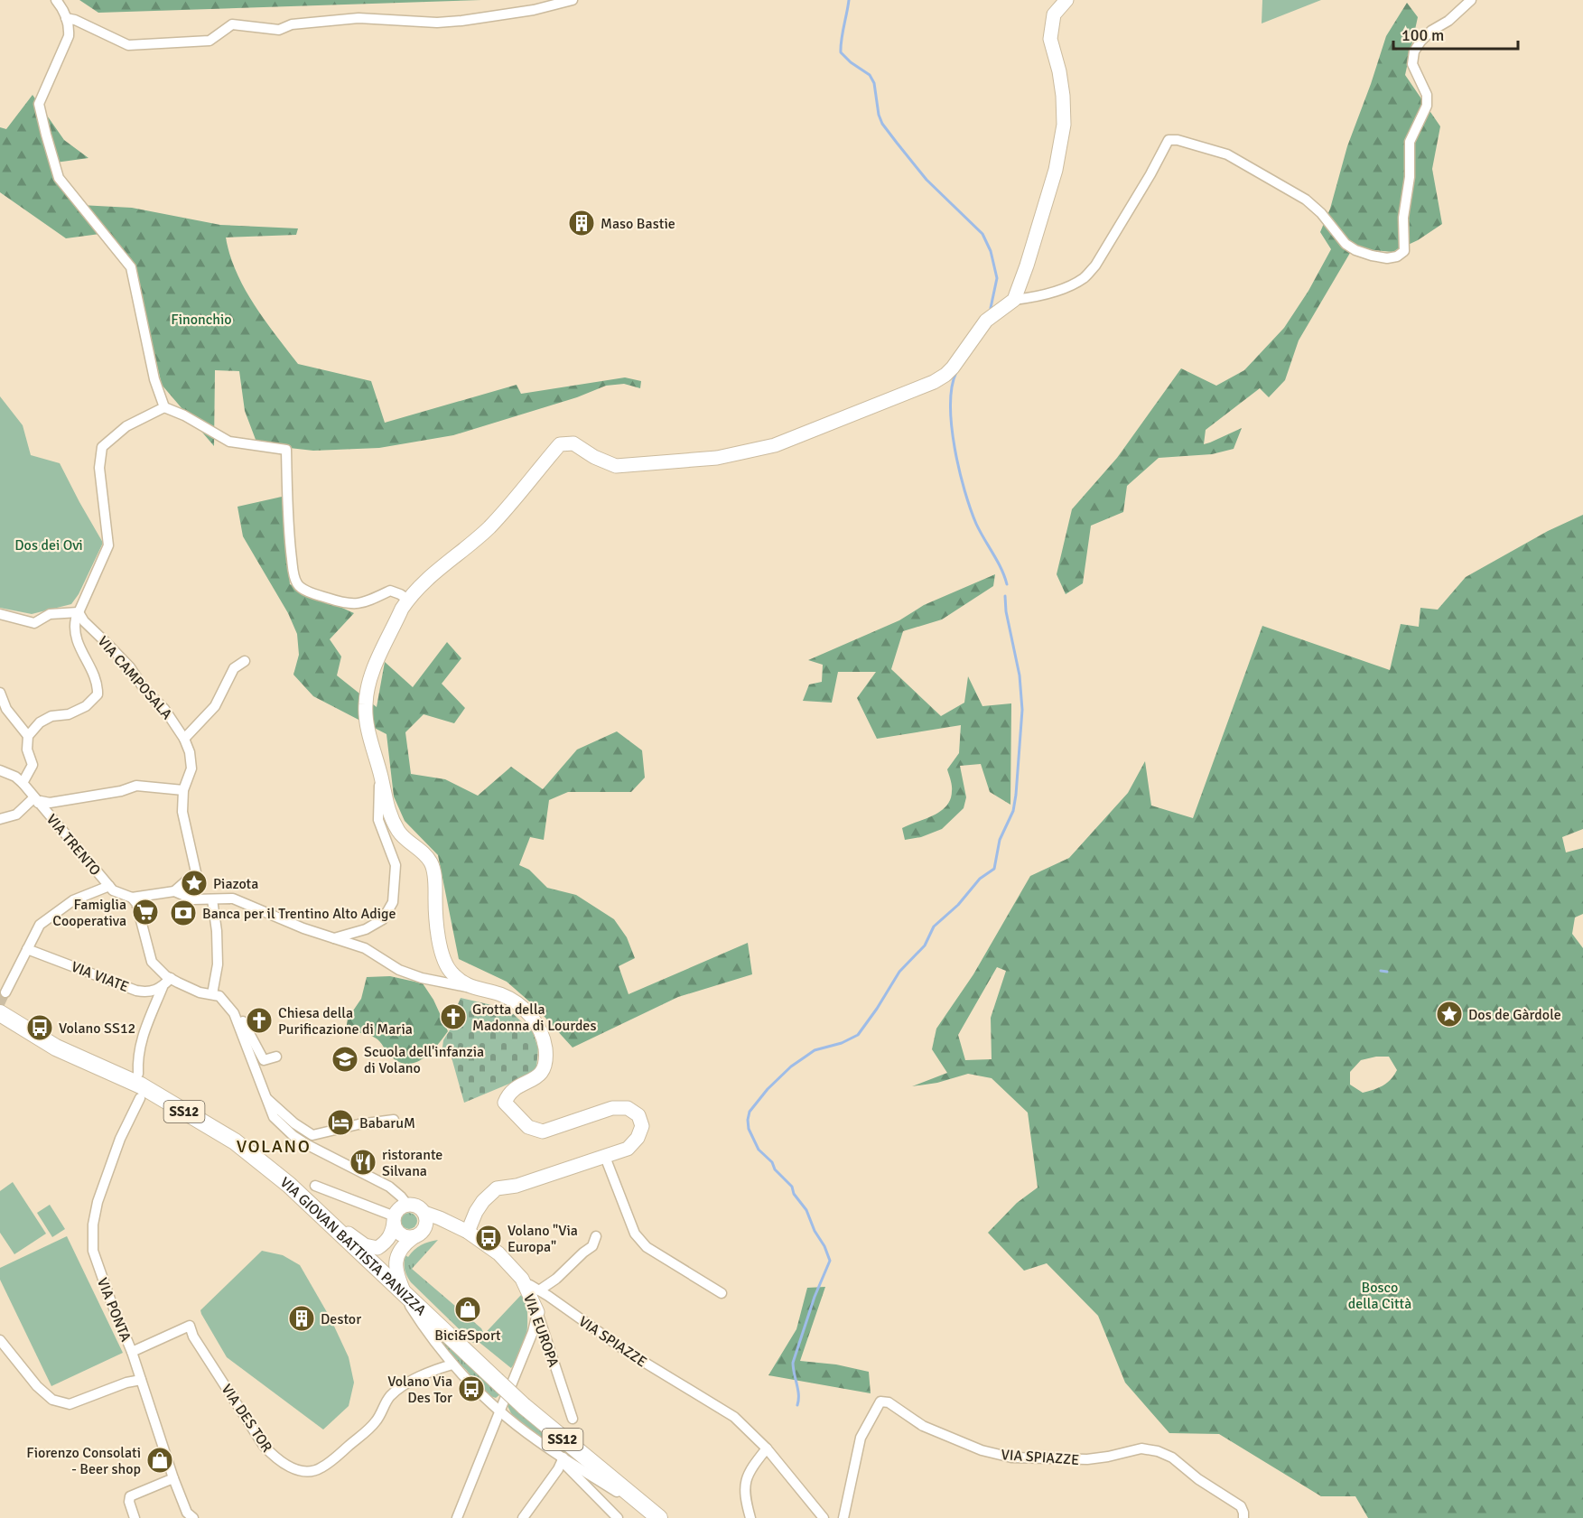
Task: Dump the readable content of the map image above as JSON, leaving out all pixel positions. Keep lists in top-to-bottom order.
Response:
{
  "streets": {
    "main road": ["SS12", "VIA GIOVAN BATTISTA PANIZZA"],
    "street": [
      "VIA CAMPOSALA",
      "VIA TRENTO",
      "VIA VIATE",
      "VIA PONTA",
      "VIA EUROPA",
      "VIA SPIAZZE",
      "VIA DES TOR"
    ]
  },
  "crossings": [
    ["VIA PONTA", "VIA DES TOR"],
    ["VIA EUROPA", "VIA SPIAZZE"]
  ],
  "districts": ["VOLANO"],
  "parks": ["Finonchio", "Dos dei Ovi", "Bosco della Città"],
  "places": {
    "building": ["Maso Bastie", "Destor"],
    "place": ["Piazota", "Dos de Gàrdole"],
    "supermarket": ["Famiglia Cooperativa"],
    "bank": ["Banca per il Trentino Alto Adige"],
    "church": ["Grotta della Madonna di Lourdes", "Chiesa della Purificazione di Maria"],
    "bus stop": ["Volano SS12", "Volano \"Via Europa\"", "Volano Via Des Tor"],
    "school or university": ["Scuola dell'infanzia di Volano"],
    "hotel": ["BabaruM"],
    "restaurant": ["ristorante Silvana"],
    "shop": ["Bici&Sport", "Fiorenzo Consolati - Beer shop"]
  },
  "scale_bar": "100 m"
}
